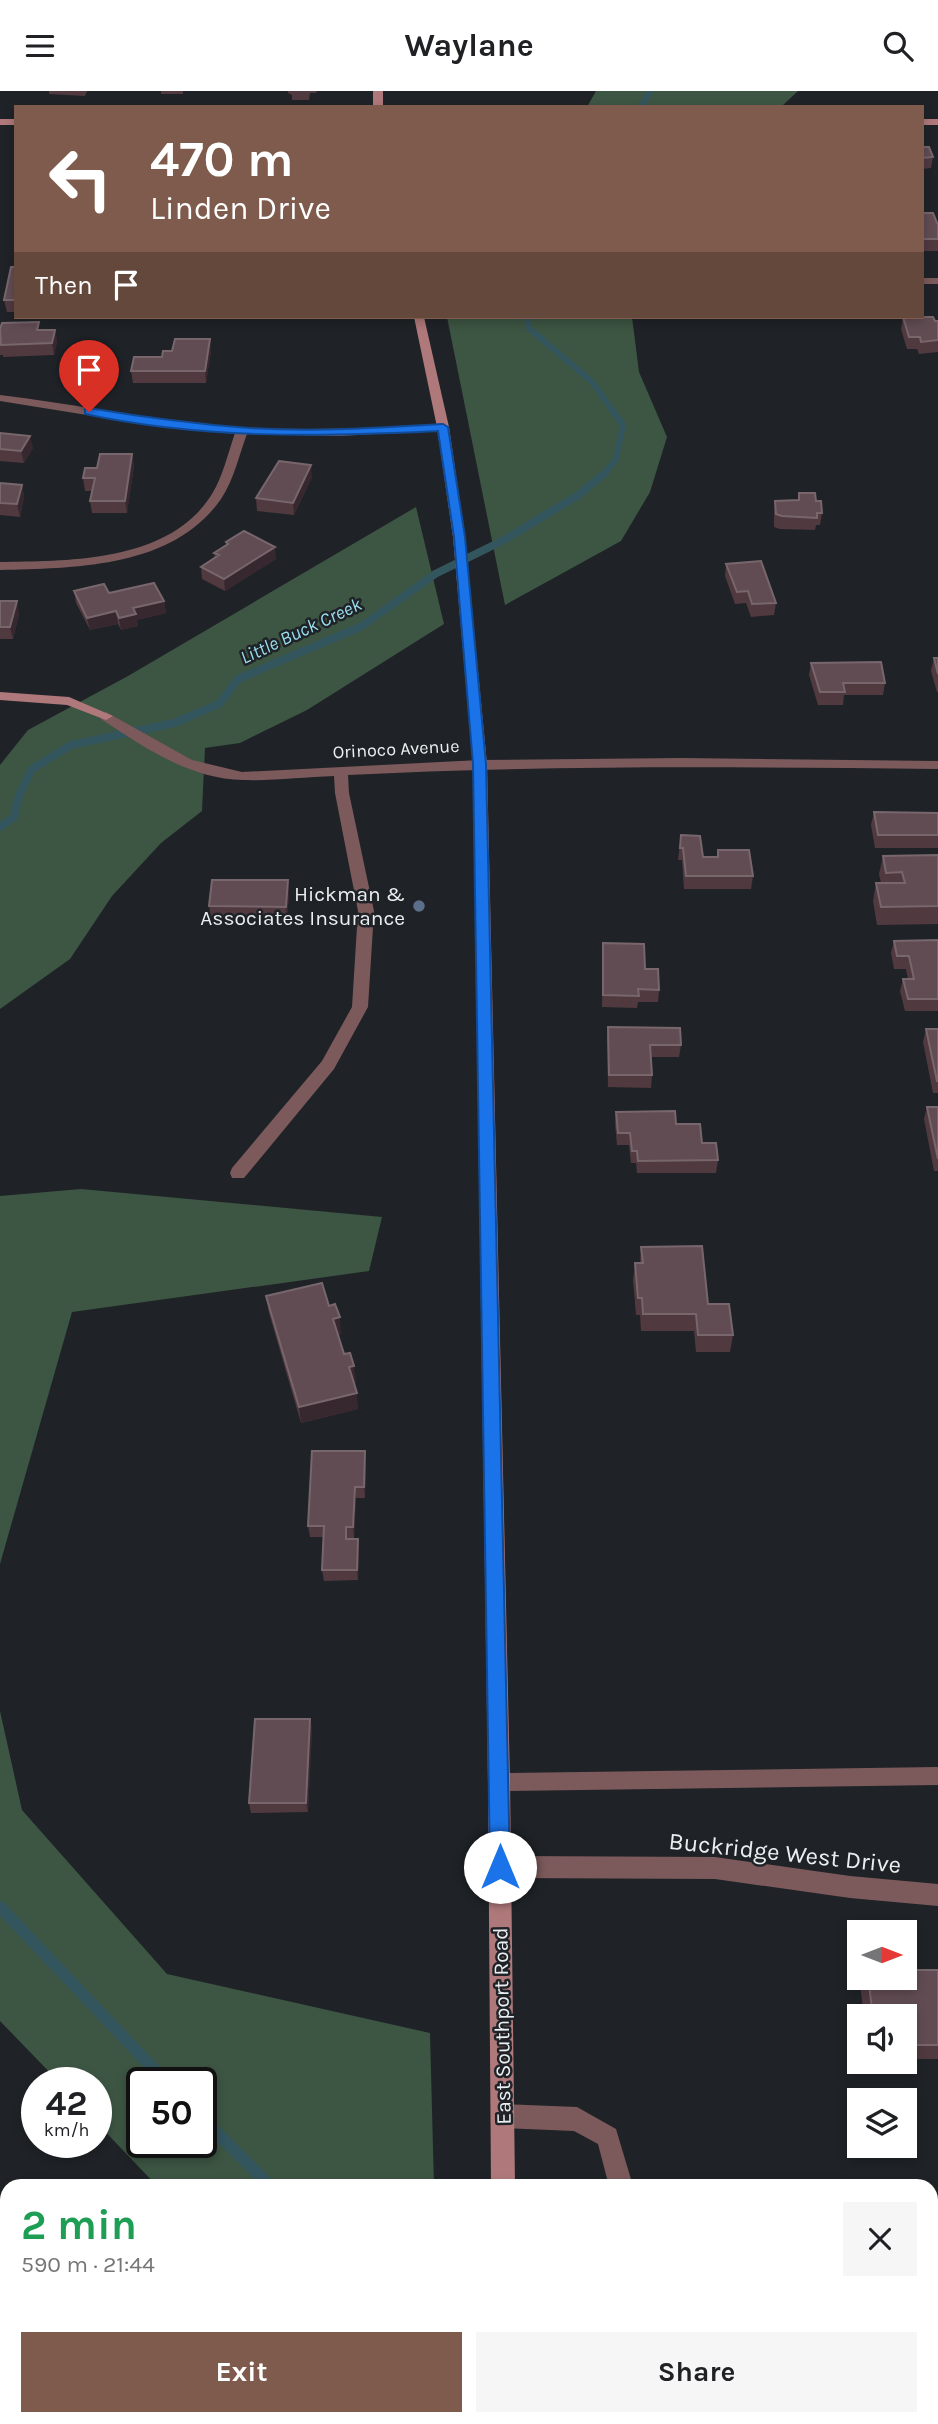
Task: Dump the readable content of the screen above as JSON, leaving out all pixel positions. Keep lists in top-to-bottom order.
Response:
{
  "streets": {
    "main road": ["Orinoco Avenue", "East Southport Road"],
    "street": ["Buckridge West Drive"]
  },
  "crossings": [
    ["Orinoco Avenue", "East Southport Road"],
    ["Buckridge West Drive", "East Southport Road"]
  ],
  "water": ["Little Buck Creek"],
  "places": ["Hickman & Associates Insurance"],
  "north": "right",
  "page": {
    "header": "Waylane",
    "turn": ["470 m", "Linden Drive"],
    "then": "Then",
    "speed": "42 km/h",
    "limit": "50",
    "heading": ["2 min", "590 m · 21:44"],
    "buttons": ["Exit", "Share"]
  }
}
